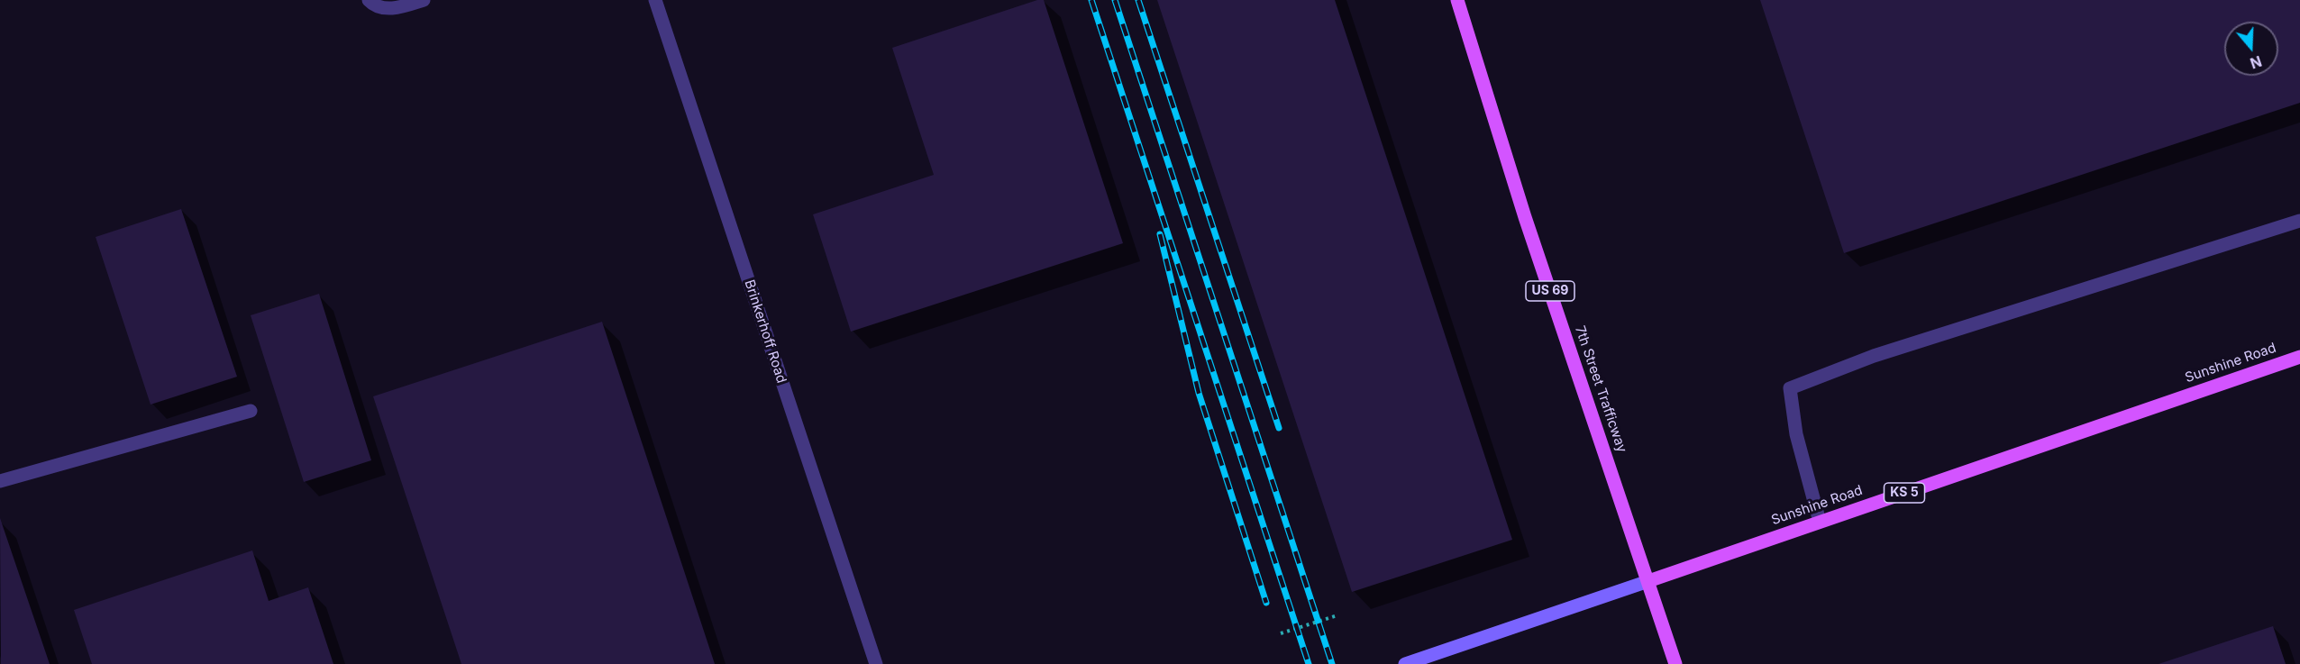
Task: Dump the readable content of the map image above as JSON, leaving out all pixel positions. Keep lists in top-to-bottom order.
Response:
{
  "streets": {
    "main road": [
      "US 69",
      "Sunshine Road",
      "7th Street Trafficway",
      "KS 5"
    ],
    "street": ["Brinkerhoff Road"]
  },
  "crossings": [
    ["Sunshine Road", "7th Street Trafficway"]
  ],
  "north": "bottom"
}
